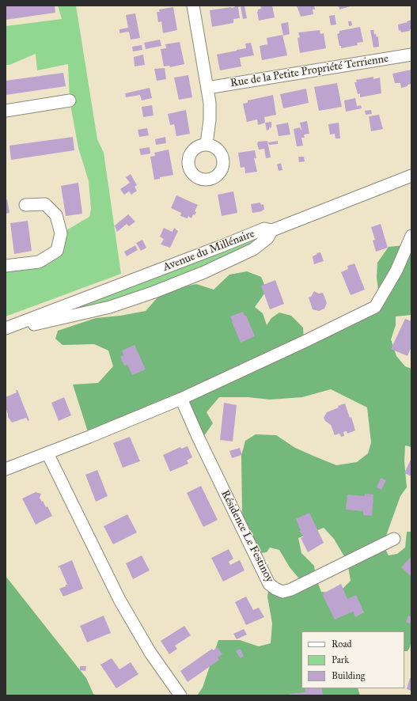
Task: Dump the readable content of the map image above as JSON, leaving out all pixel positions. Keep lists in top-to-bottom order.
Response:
{
  "streets": {
    "street": ["Rue de la Petite Propriété Terrienne", "Avenue du Millénaire", "Résidence Le Festinoy"]
  },
  "legend": ["Road", "Park", "Building"]
}
